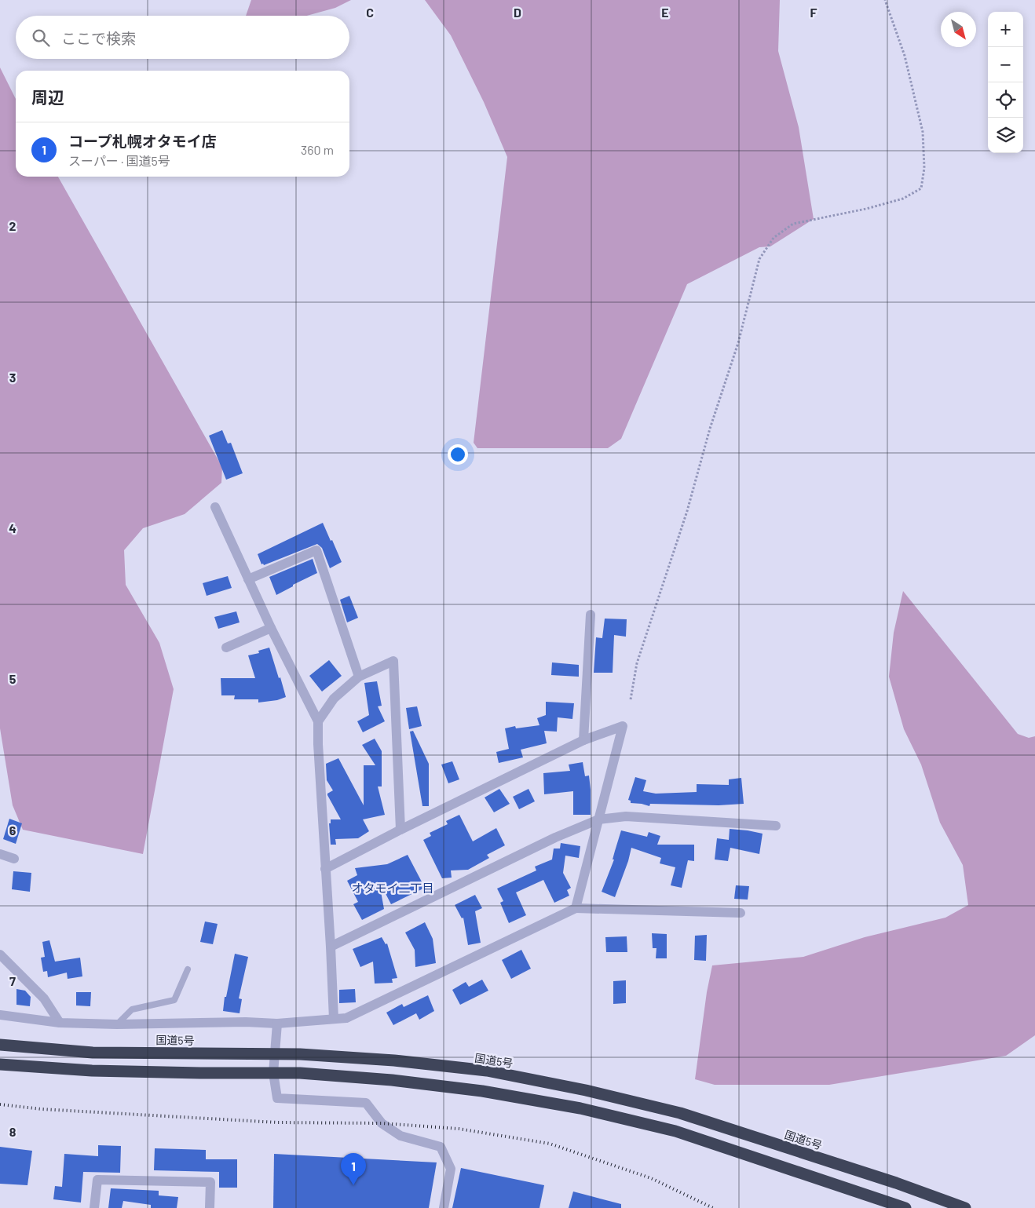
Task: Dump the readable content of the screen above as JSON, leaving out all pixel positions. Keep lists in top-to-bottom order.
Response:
{
  "streets": {
    "highway": ["国道5号"]
  },
  "districts": ["オタモイ二丁目"],
  "north": "bottom right",
  "page": {
    "map_buttons": ["+", "−"],
    "search": "ここで検索",
    "heading": "周辺",
    "list": [
      {
        "mark": "1",
        "name": "コープ札幌オタモイ店",
        "note": "スーパー · 国道5号",
        "value": "360 m"
      }
    ],
    "pins": "1"
  },
  "grid": {
    "columns": [
      "C",
      "D",
      "E",
      "F"
    ],
    "rows": [
      "2",
      "3",
      "4",
      "5",
      "6",
      "7",
      "8"
    ]
  }
}
